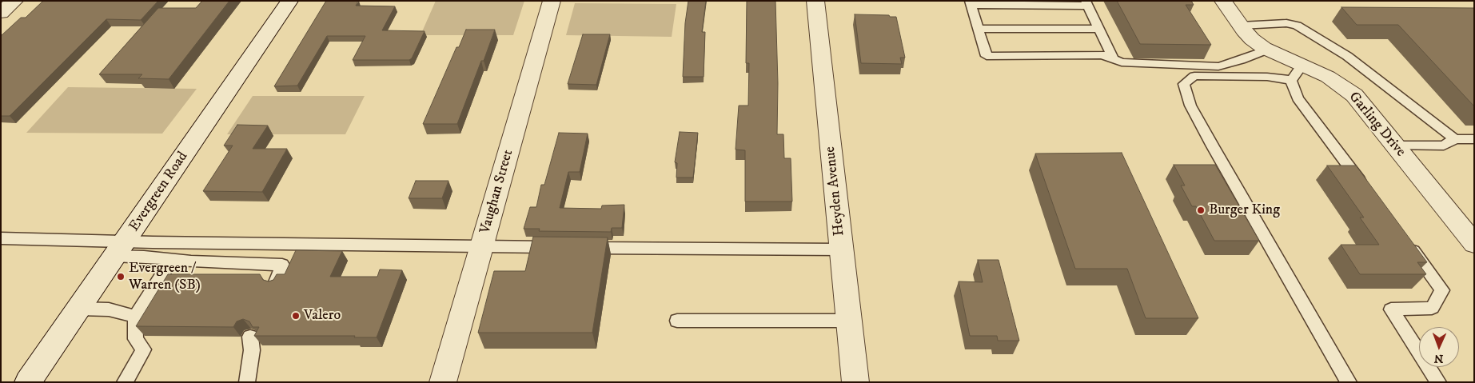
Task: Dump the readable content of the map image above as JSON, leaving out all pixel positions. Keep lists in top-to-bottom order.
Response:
{
  "streets": {
    "street": [
      "Garling Drive",
      "Heyden Avenue",
      "Evergreen Road",
      "Vaughan Street"
    ]
  },
  "places": ["Burger King", "Evergreen / Warren (SB)", "Valero"],
  "north": "bottom"
}
